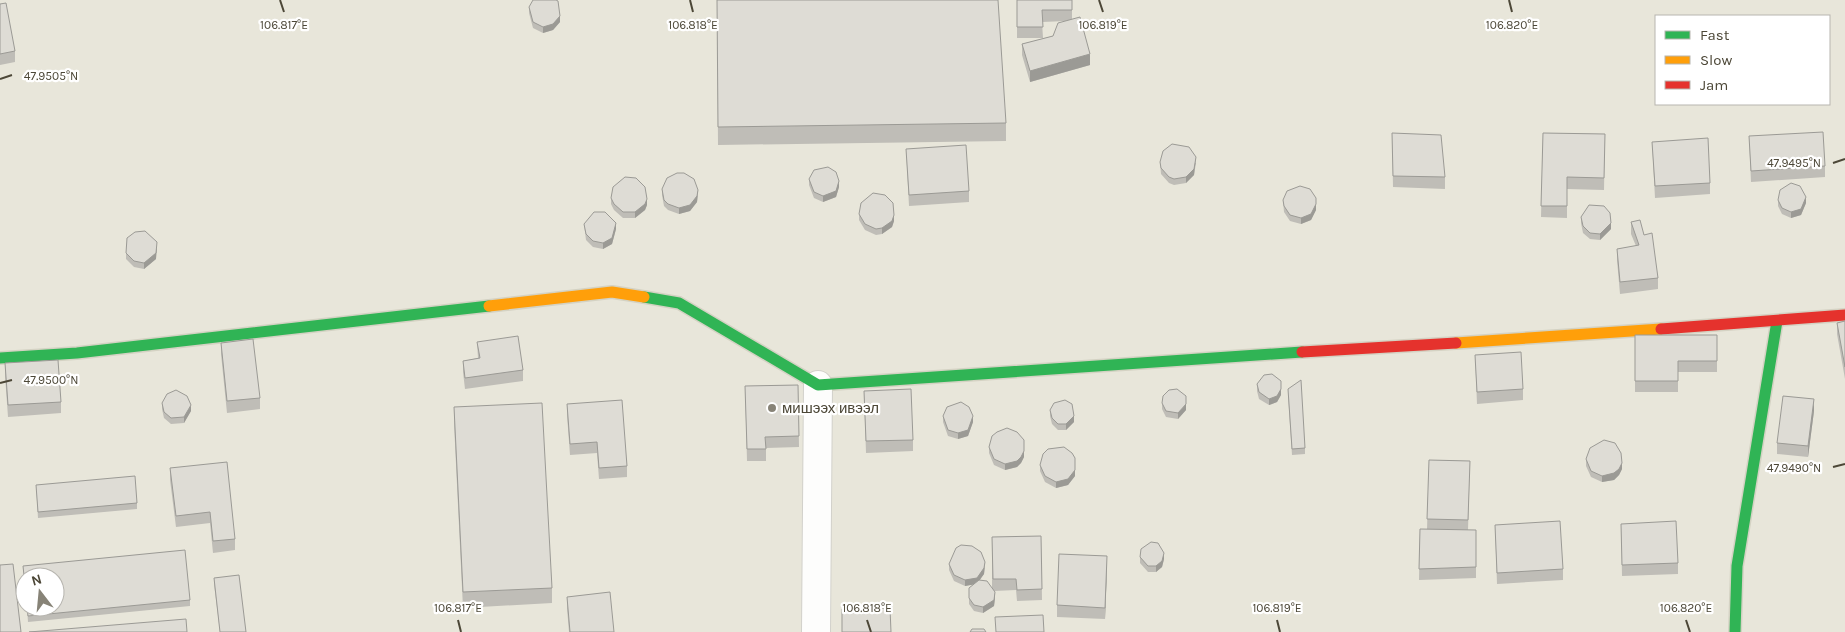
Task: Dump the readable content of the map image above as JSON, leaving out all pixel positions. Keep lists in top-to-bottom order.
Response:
{
  "places": ["мишээх ивээл"],
  "legend": ["Fast", "Slow", "Jam"],
  "north": "top",
  "coordinates": [
    "106.817°E",
    "106.818°E",
    "106.819°E",
    "106.820°E",
    "47.9505°N",
    "47.9495°N",
    "47.9500°N",
    "47.9490°N"
  ]
}
